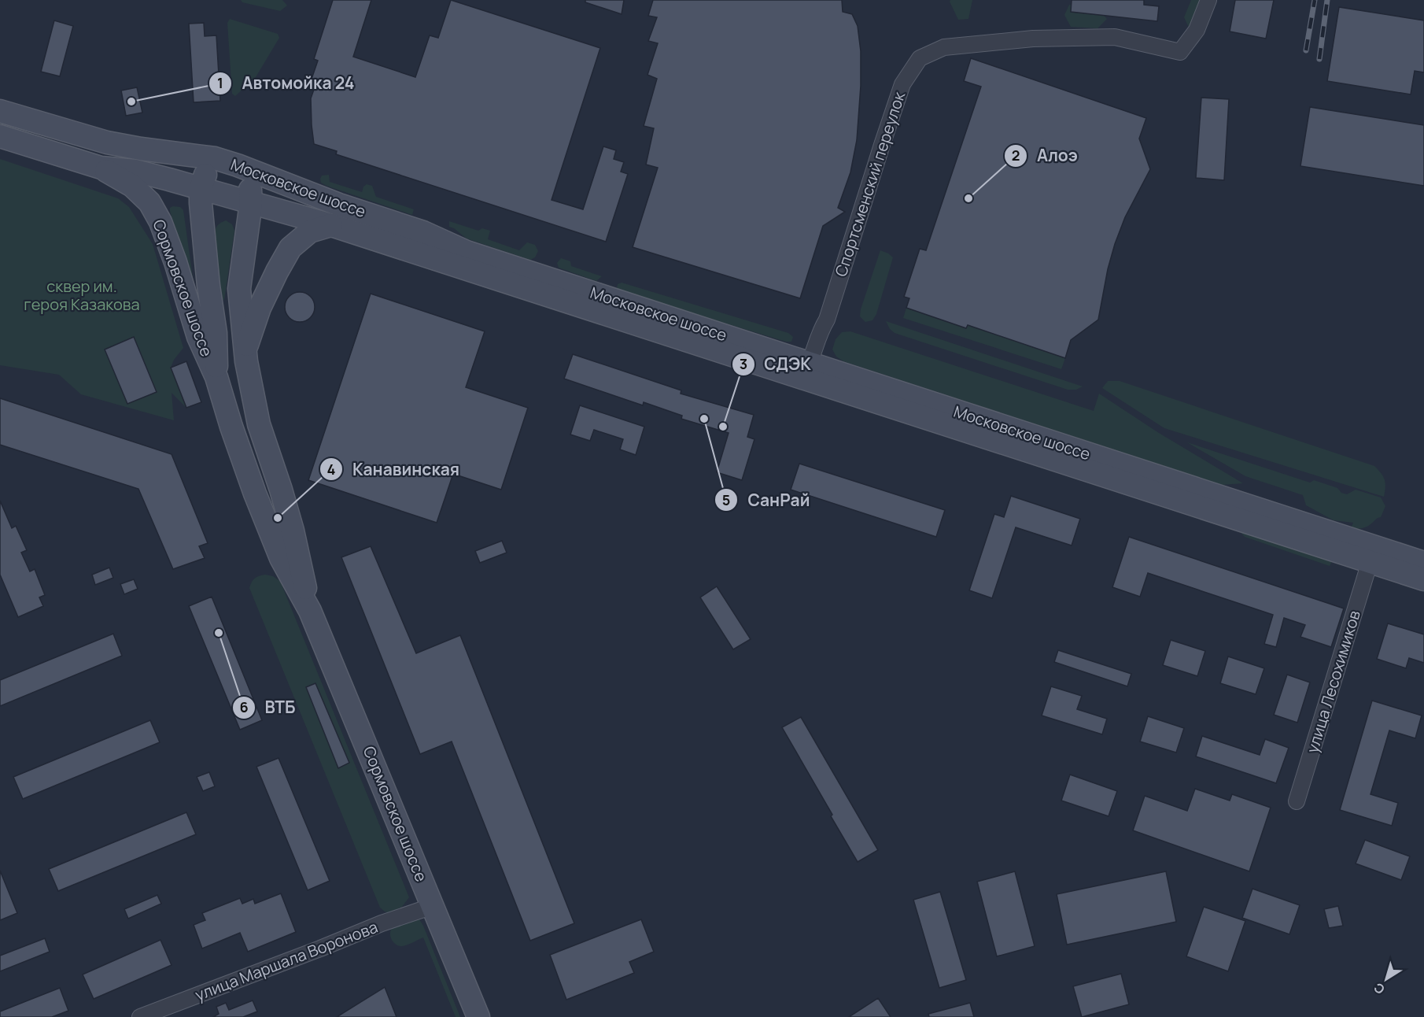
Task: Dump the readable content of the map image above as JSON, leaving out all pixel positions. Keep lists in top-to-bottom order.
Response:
{
  "streets": {
    "main road": ["Московское шоссе", "Сормовское шоссе"],
    "street": ["Спортсменский переулок", "улица Лесохимиков", "улица Маршала Воронова"]
  },
  "crossings": [
    ["Спортсменский переулок", "Московское шоссе"],
    ["Московское шоссе", "Сормовское шоссе"],
    ["Московское шоссе", "улица Лесохимиков"],
    ["Сормовское шоссе", "улица Маршала Воронова"]
  ],
  "parks": ["сквер им. героя Казакова"],
  "places": [
    "Автомойка 24",
    "Алоэ",
    "СанРай",
    "СДЭК",
    "Канавинская",
    "ВТБ"
  ],
  "north": "bottom left"
}
